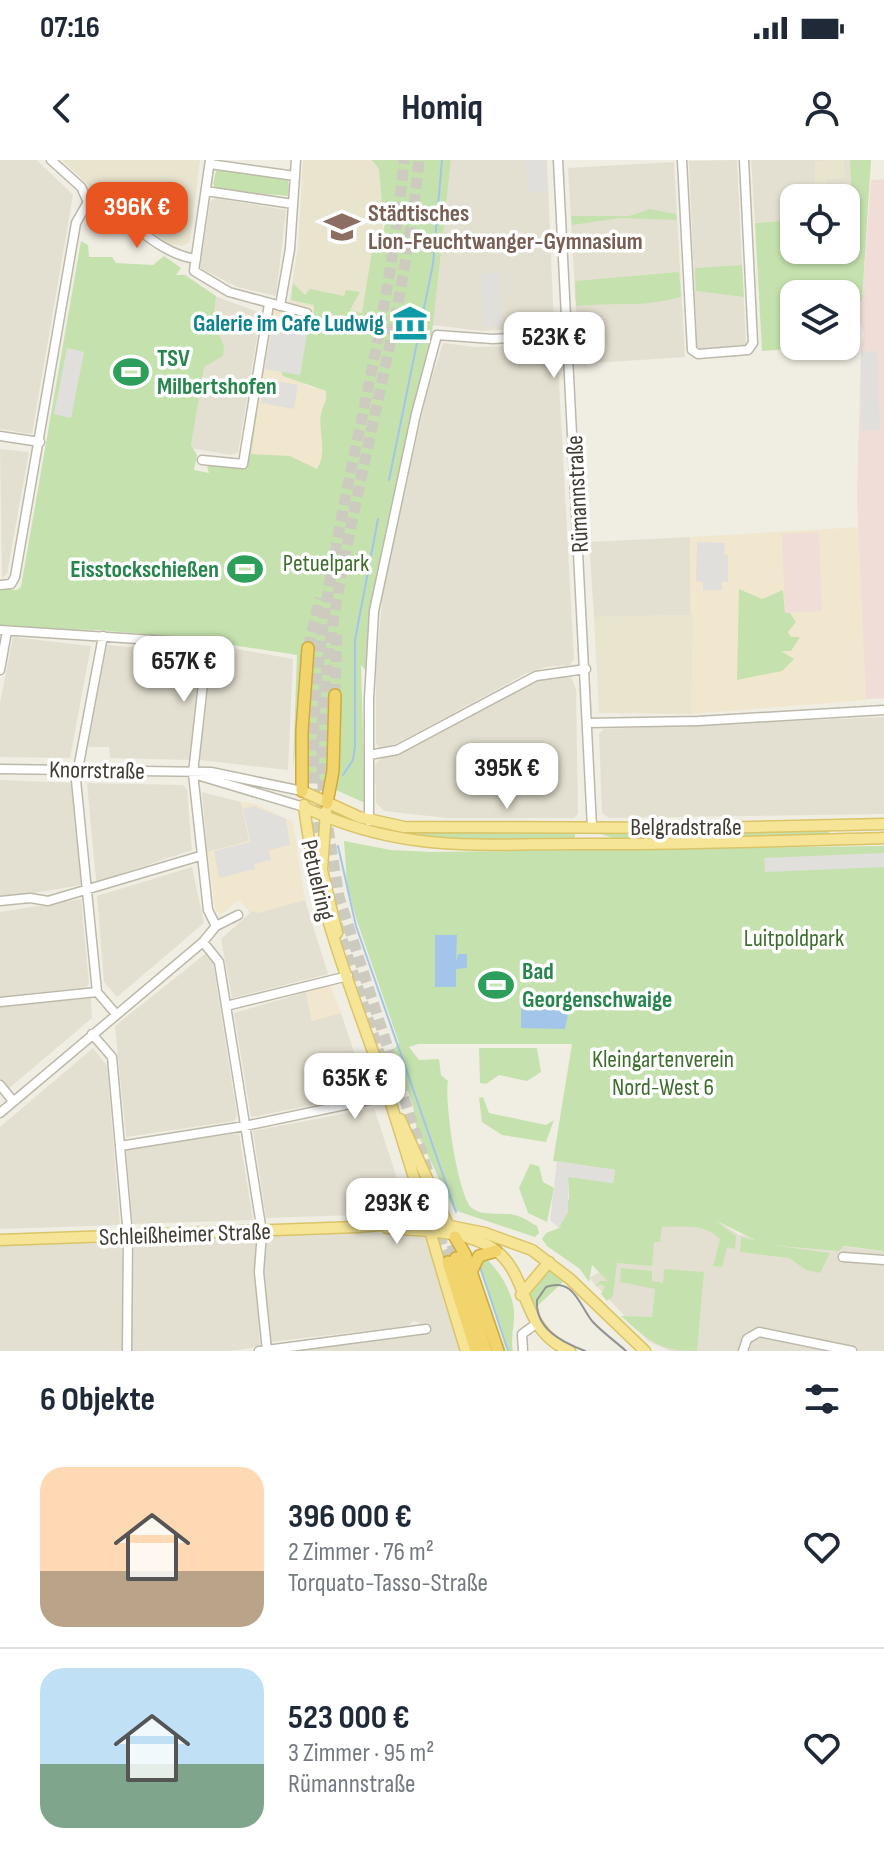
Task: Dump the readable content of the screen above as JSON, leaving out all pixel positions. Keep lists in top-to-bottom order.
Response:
{
  "streets": {
    "main road": ["Belgradstraße", "Petuelring", "Schleißheimer Straße"],
    "street": ["Rümannstraße", "Knorrstraße"]
  },
  "crossings": [
    ["Rümannstraße", "Belgradstraße"],
    ["Knorrstraße", "Belgradstraße"],
    ["Knorrstraße", "Petuelring"],
    ["Belgradstraße", "Petuelring"],
    ["Petuelring", "Schleißheimer Straße"]
  ],
  "parks": ["Petuelpark", "Luitpoldpark", "Kleingartenverein Nord-West 6"],
  "places": {
    "school or university": ["Städtisches Lion-Feuchtwanger-Gymnasium"],
    "museum": ["Galerie im Cafe Ludwig"],
    "sports": ["TSV Milbertshofen", "Eisstockschießen", "Bad Georgenschwaige"]
  },
  "page": {
    "status": "07:16",
    "header": "Homiq",
    "price": [
      "396K €",
      "523K €",
      "657K €",
      "395K €",
      "635K €",
      "293K €"
    ],
    "heading": "6 Objekte",
    "list": [
      {
        "name": "396 000 €",
        "note": "2 Zimmer · 76 m² · Torquato-Tasso-Straße"
      },
      {
        "name": "523 000 €",
        "note": "3 Zimmer · 95 m² · Rümannstraße"
      }
    ]
  }
}
